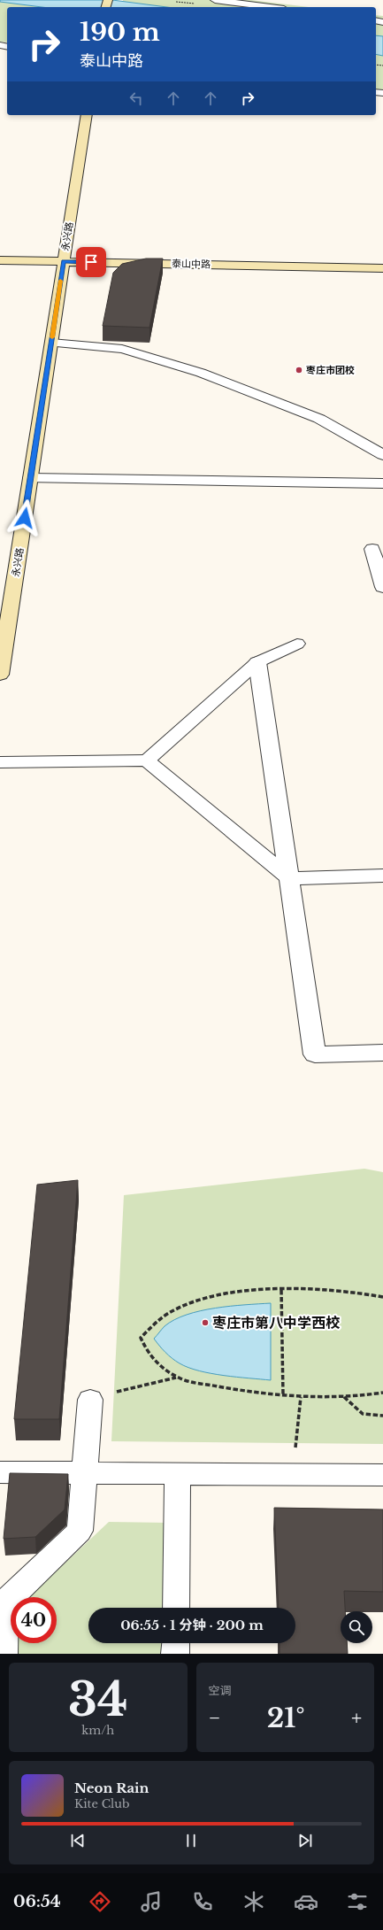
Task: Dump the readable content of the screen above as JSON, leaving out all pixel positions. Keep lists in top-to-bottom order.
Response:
{
  "streets": {
    "street": ["永兴路", "泰山中路"]
  },
  "crossings": [
    ["永兴路", "泰山中路"]
  ],
  "places": ["枣庄市团校", "枣庄市第八中学西校"],
  "page": {
    "turn": ["190 m", "泰山中路"],
    "limit": "40",
    "trip": "06:55 · 1 分钟 · 200 m",
    "tile": [
      ["34", "km/h"],
      "空调"
    ],
    "heat": ["−", "21°", "+"],
    "song": ["Neon Rain", "Kite Club"],
    "tabs": "06:54"
  }
}
